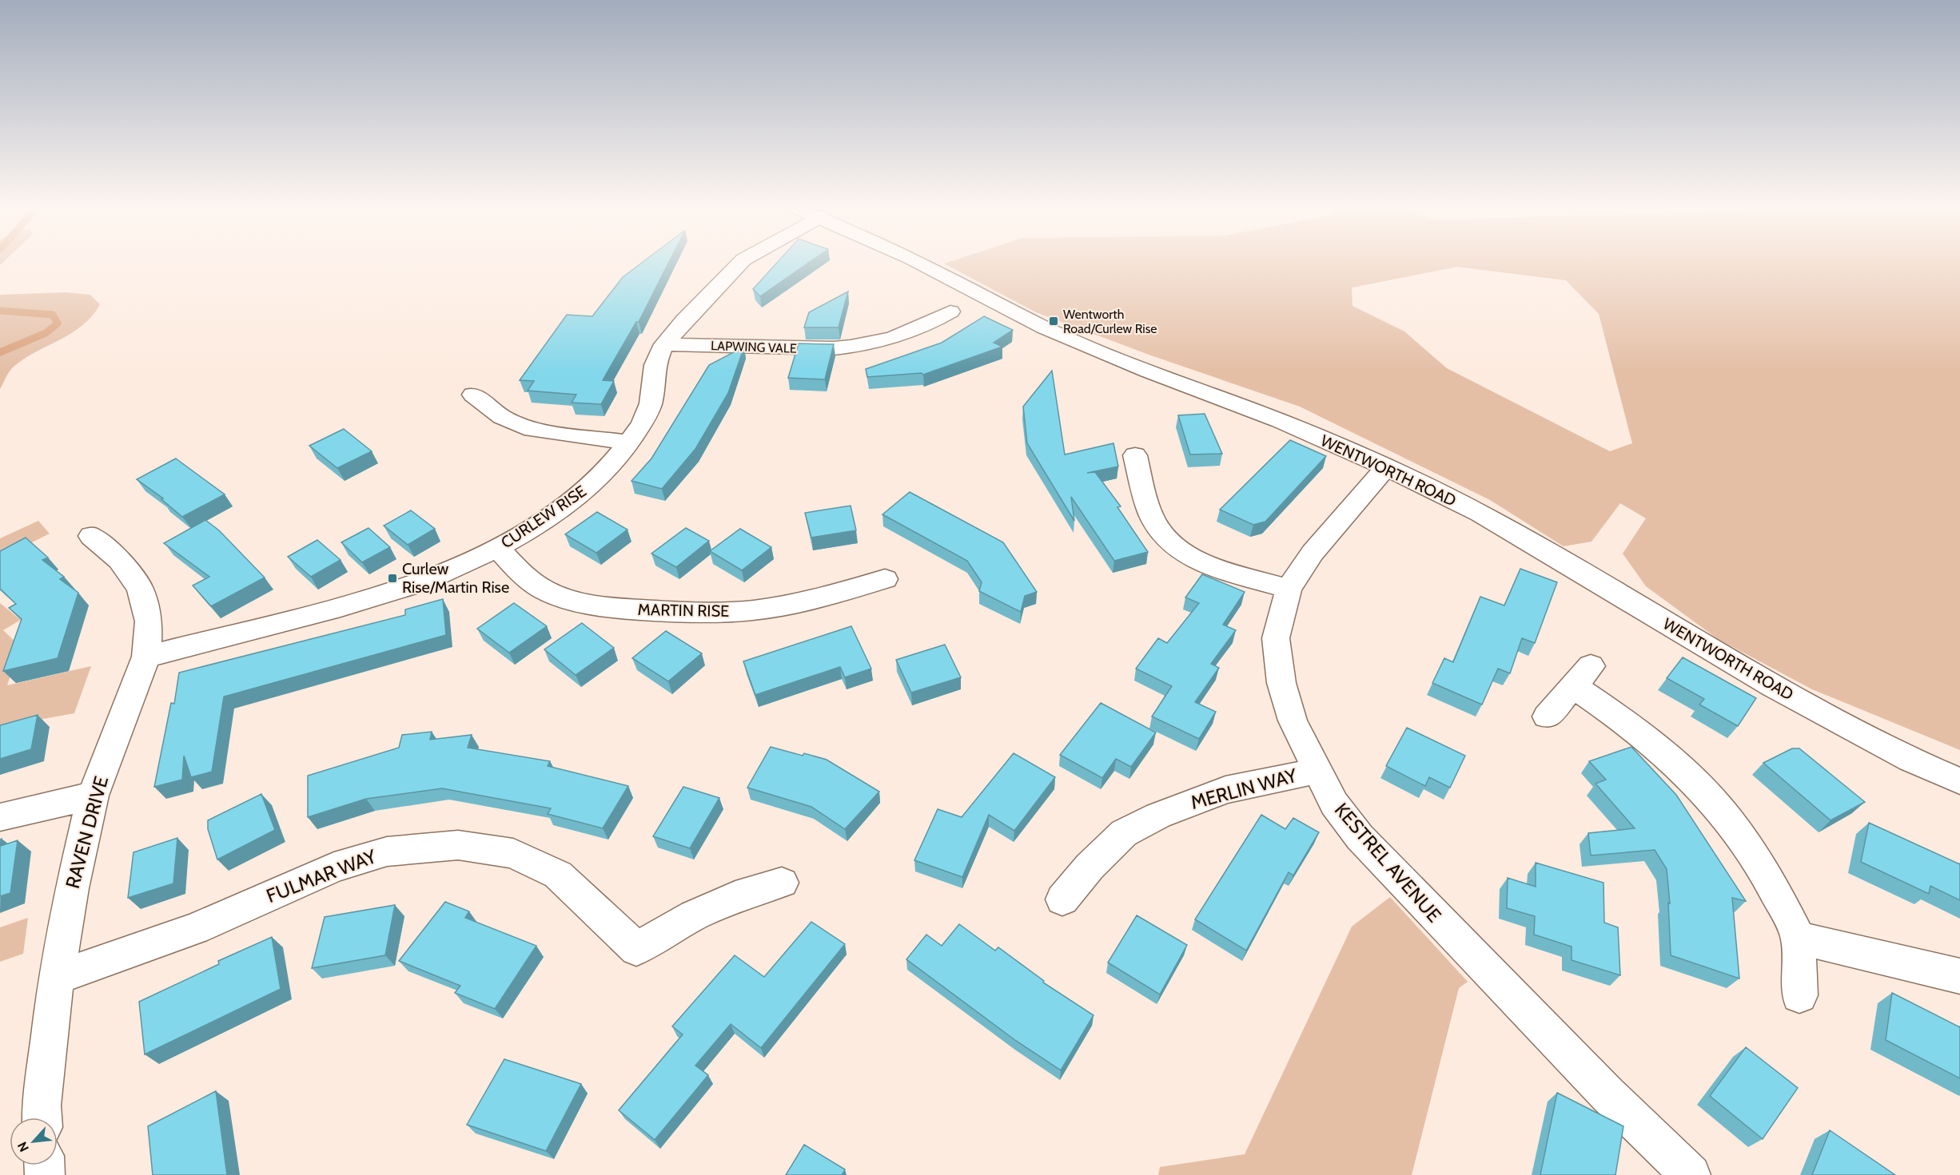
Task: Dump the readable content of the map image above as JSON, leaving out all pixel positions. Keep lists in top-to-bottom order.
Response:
{
  "streets": {
    "street": [
      "LAPWING VALE",
      "WENTWORTH ROAD",
      "CURLEW RISE",
      "MARTIN RISE",
      "MERLIN WAY",
      "RAVEN DRIVE",
      "KESTREL AVENUE",
      "FULMAR WAY"
    ]
  },
  "crossings": [
    ["LAPWING VALE", "CURLEW RISE"],
    ["WENTWORTH ROAD", "KESTREL AVENUE"],
    ["CURLEW RISE", "MARTIN RISE"],
    ["CURLEW RISE", "RAVEN DRIVE"],
    ["MERLIN WAY", "KESTREL AVENUE"],
    ["RAVEN DRIVE", "FULMAR WAY"]
  ],
  "places": {
    "transit": ["Wentworth Road/Curlew Rise", "Curlew Rise/Martin Rise"]
  },
  "north": "bottom left"
}
